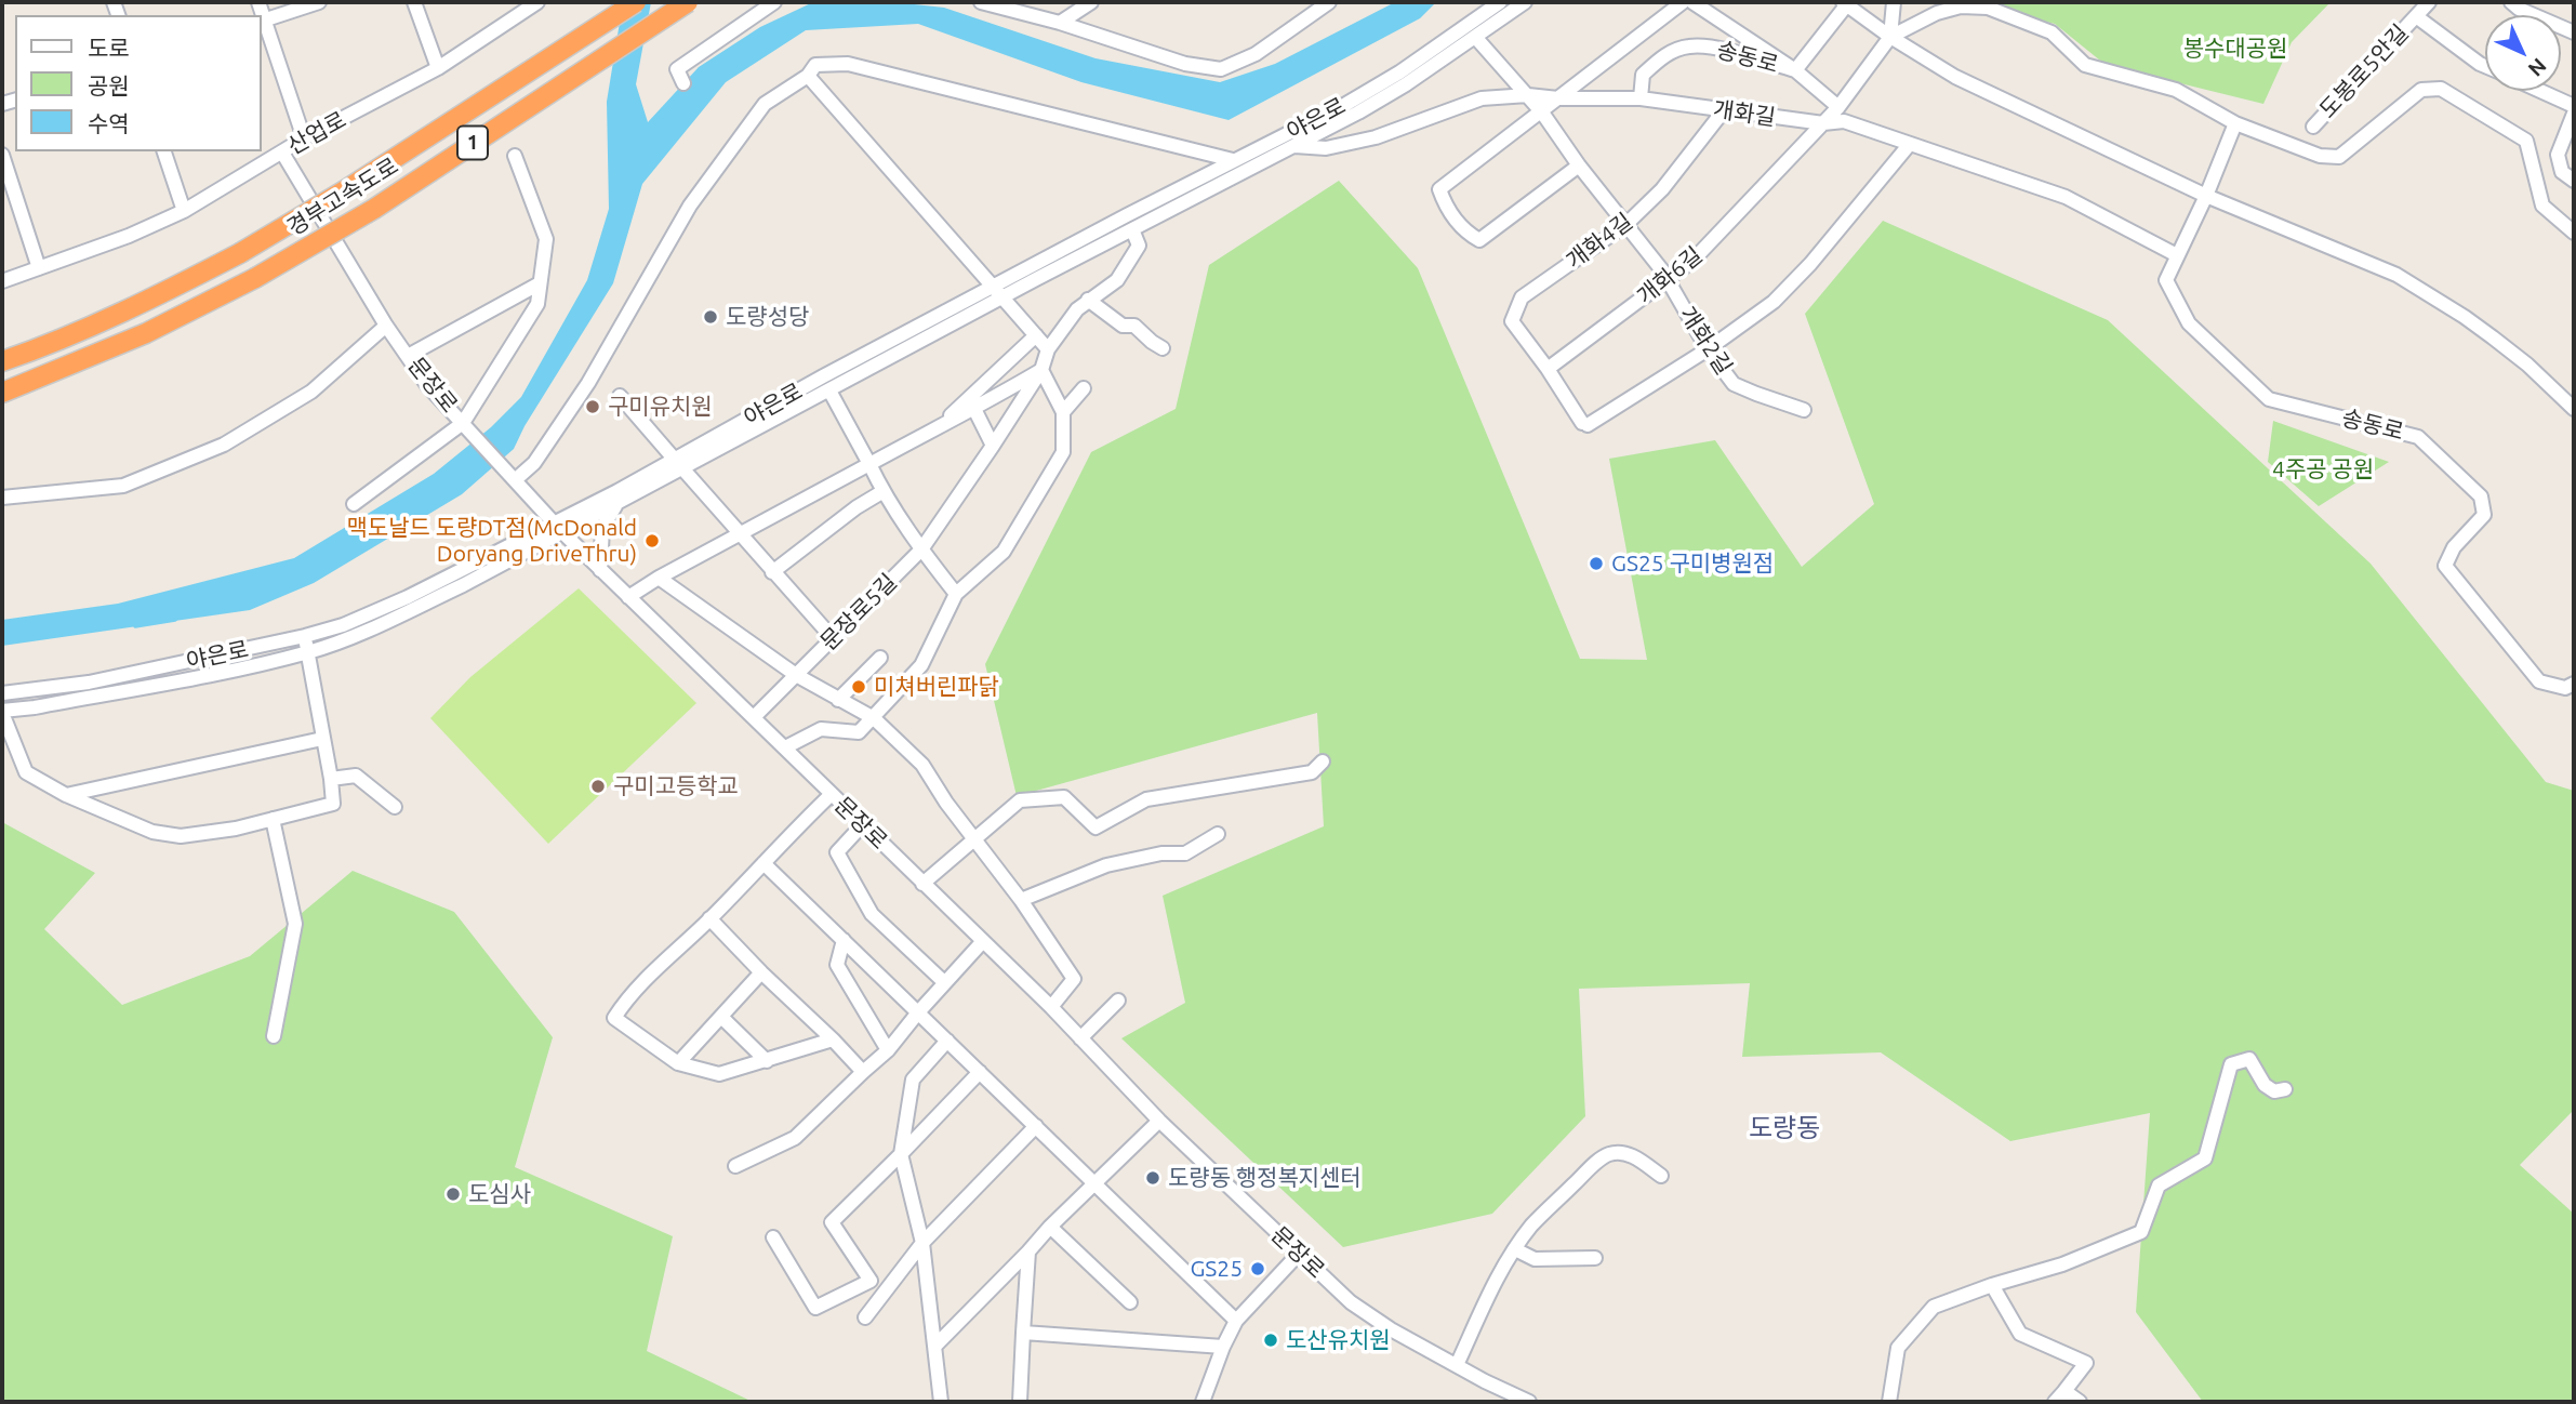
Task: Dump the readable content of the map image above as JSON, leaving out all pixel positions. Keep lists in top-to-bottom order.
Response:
{
  "streets": {
    "highway": ["1", "경부고속도로"],
    "street": [
      "송동로",
      "도봉로5안길",
      "개화길",
      "야은로",
      "산업로",
      "개화4길",
      "개화6길",
      "개화2길",
      "문장로",
      "문장로5길"
    ]
  },
  "crossings": [
    ["송동로", "개화길"],
    ["개화길", "야은로"],
    ["개화길", "개화4길"],
    ["개화길", "개화6길"],
    ["개화길", "개화2길"],
    ["야은로", "문장로"],
    ["야은로", "문장로5길"],
    ["산업로", "문장로"],
    ["개화4길", "개화6길"],
    ["개화4길", "개화2길"],
    ["개화6길", "개화2길"],
    ["문장로", "문장로5길"]
  ],
  "districts": ["도량동"],
  "parks": ["봉수대공원", "4주공 공원"],
  "places": [
    "도량성당",
    "구미유치원",
    "맥도날드 도량DT점(McDonald Doryang DriveThru)",
    "GS25 구미병원점",
    "미쳐버린파닭",
    "구미고등학교",
    "도량동 행정복지센터",
    "도심사",
    "GS25",
    "도산유치원"
  ],
  "legend": ["도로", "공원", "수역"],
  "north": "bottom right"
}
